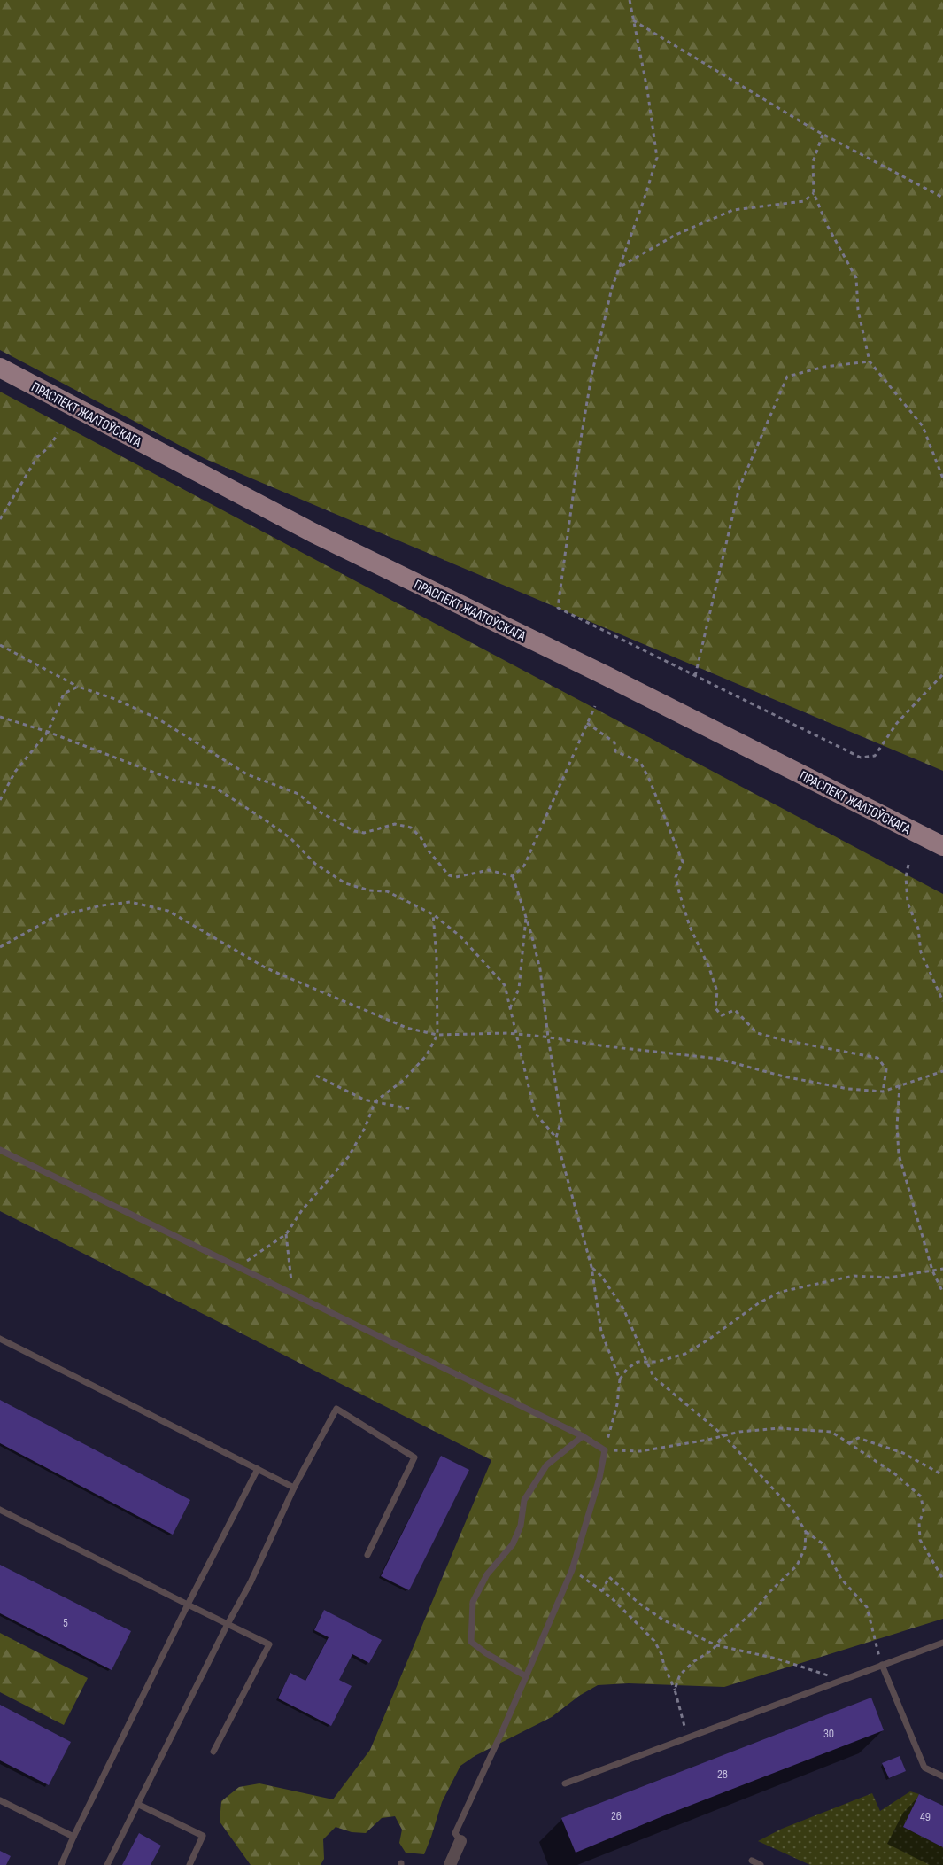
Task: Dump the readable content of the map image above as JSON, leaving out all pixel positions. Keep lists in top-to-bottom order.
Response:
{
  "streets": {
    "main road": ["ПРАСПЕКТ ЖАЛТОЎСКАГА"]
  },
  "house_numbers": [
    "5",
    "30",
    "28",
    "26",
    "49"
  ]
}
